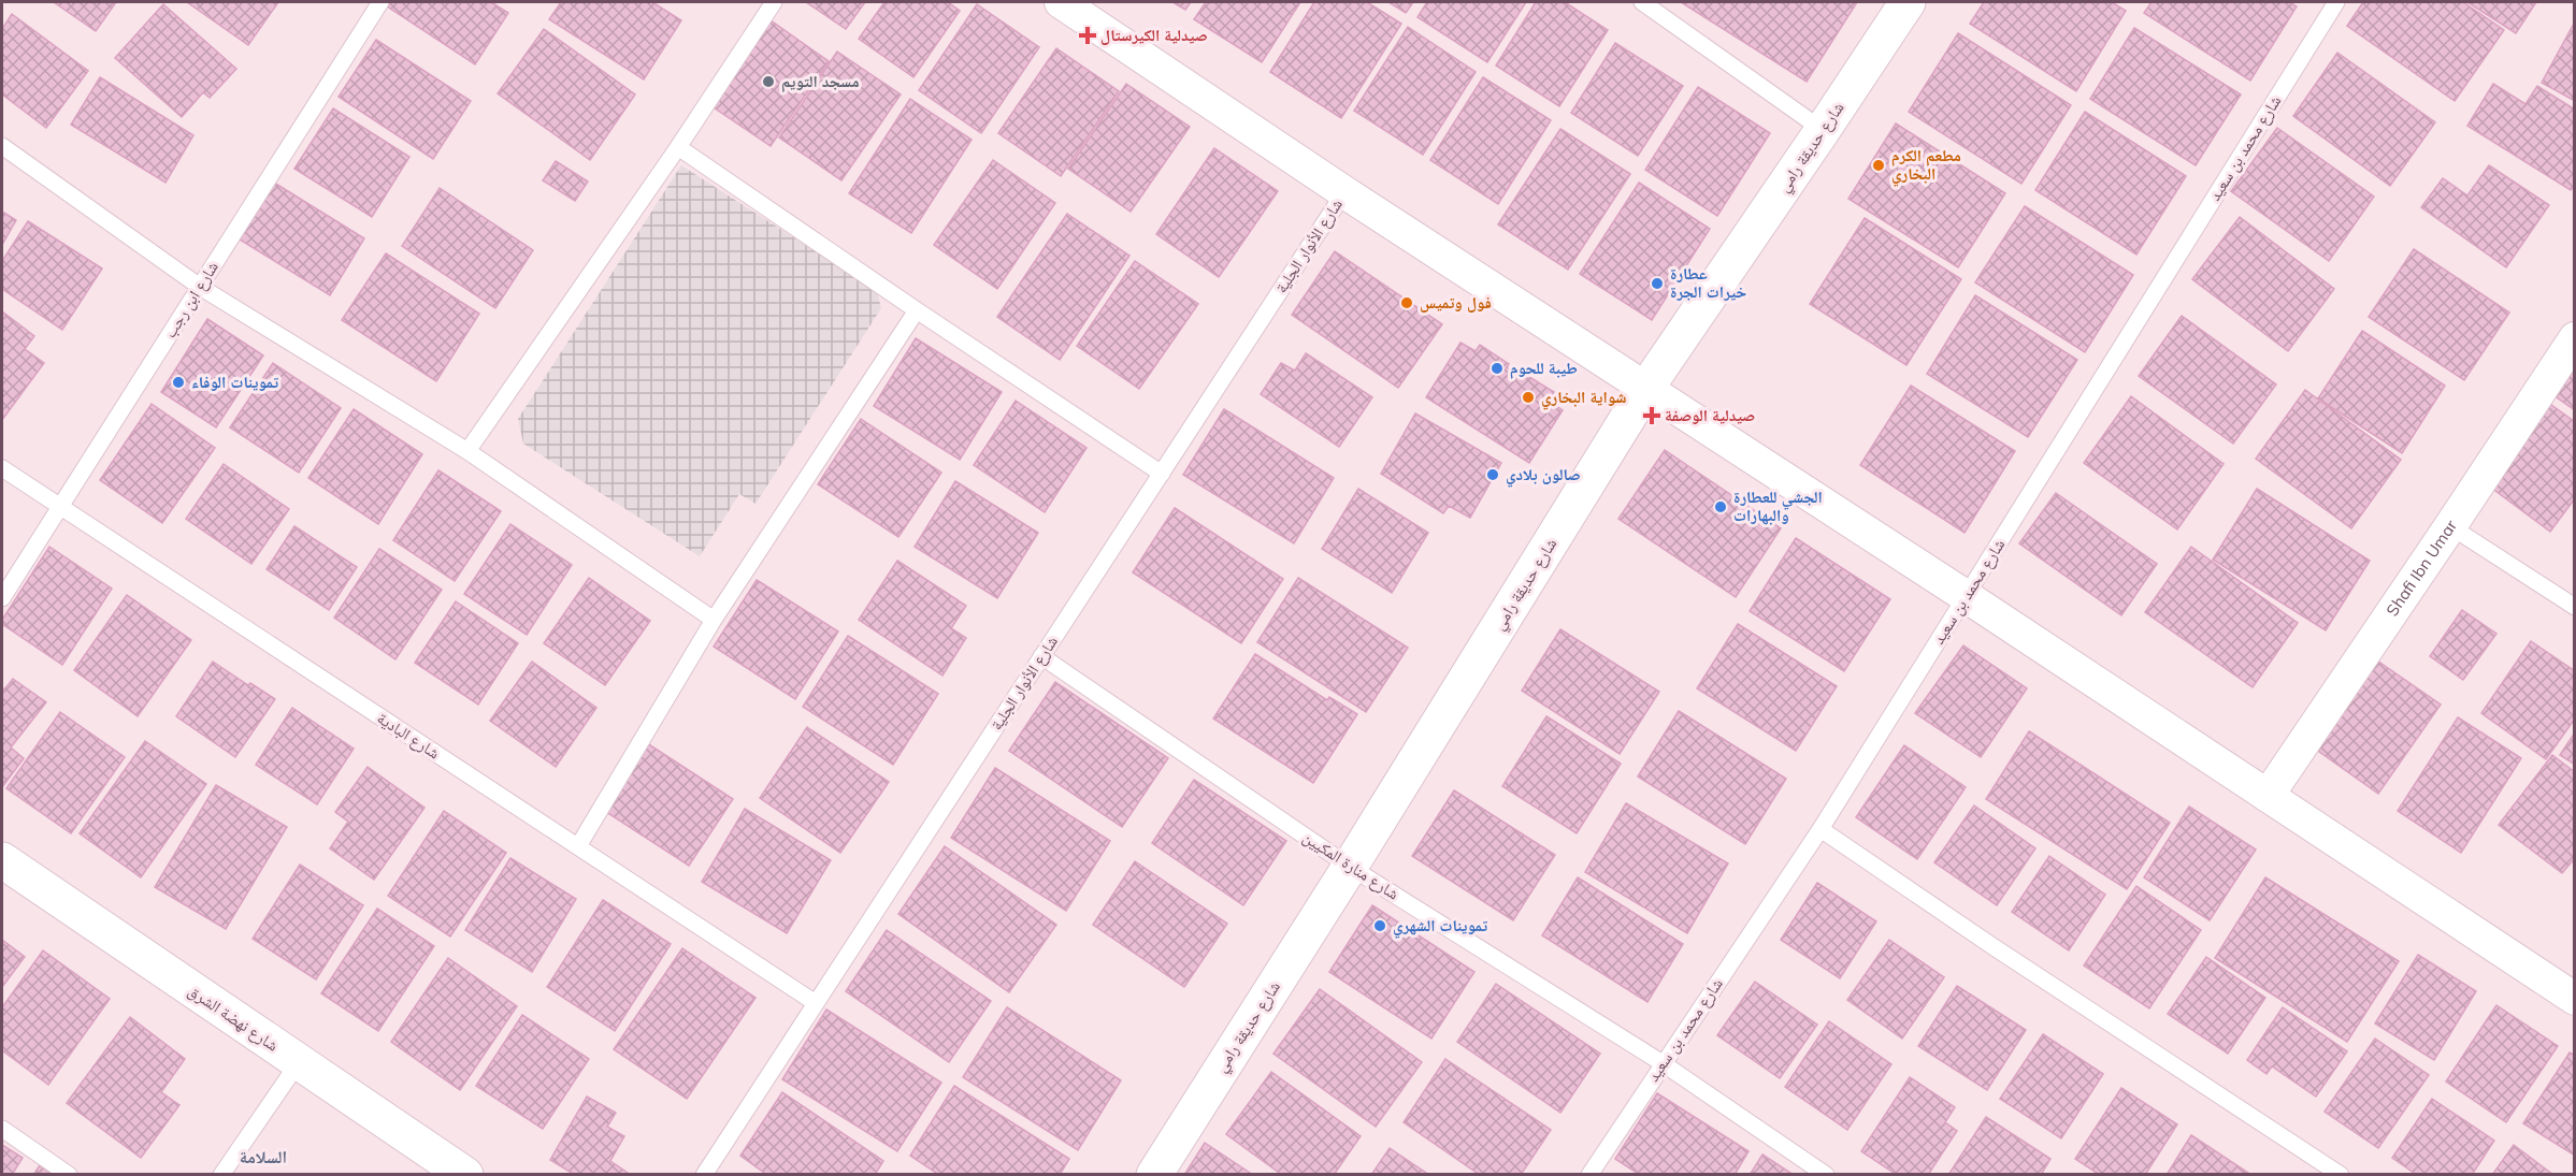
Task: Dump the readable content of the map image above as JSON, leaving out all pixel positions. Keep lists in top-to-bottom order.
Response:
{
  "streets": {
    "street": ["شارع حديقة رامي", "Shafi Ibn Umar", "شارع نهضة الشرق"],
    "lane": [
      "شارع محمد بن سعيد",
      "شارع الأنوار الجلية",
      "شارع ابن رجب",
      "شارع البادية",
      "شارع منارة المكيين"
    ]
  },
  "crossings": [
    ["شارع حديقة رامي", "شارع منارة المكيين"],
    ["شارع محمد بن سعيد", "شارع منارة المكيين"],
    ["شارع الأنوار الجلية", "شارع البادية"],
    ["شارع الأنوار الجلية", "شارع منارة المكيين"],
    ["شارع ابن رجب", "شارع البادية"]
  ],
  "districts": ["السلامة"],
  "places": {
    "health": ["صيدلية الكيرستال", "صيدلية الوصفة"],
    "other": [
      "مسجد التويم",
      "مطعم الكرم البخاري",
      "عطارة خيرات الجرة",
      "فول وتميس",
      "طيبة للحوم",
      "تموينات الوفاء",
      "شواية البخاري",
      "صالون بلادي",
      "الجشي للعطارة والبهارات",
      "تموينات الشهري"
    ]
  }
}
